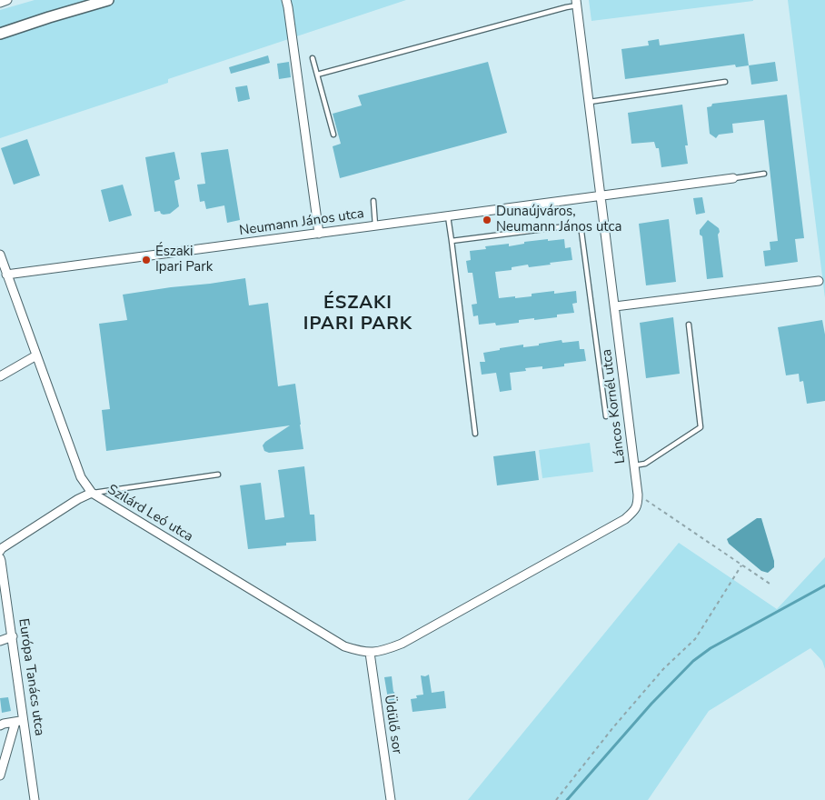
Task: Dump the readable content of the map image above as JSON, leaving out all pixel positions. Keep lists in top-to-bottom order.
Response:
{
  "streets": {
    "street": [
      "Neumann János utca",
      "Láncos Kornél utca",
      "Szilárd Leó utca",
      "Európa Tanács utca",
      "Üdülő sor"
    ]
  },
  "crossings": [
    ["Neumann János utca", "Láncos Kornél utca"],
    ["Neumann János utca", "Szilárd Leó utca"],
    ["Láncos Kornél utca", "Szilárd Leó utca"],
    ["Láncos Kornél utca", "Üdülő sor"],
    ["Szilárd Leó utca", "Üdülő sor"]
  ],
  "districts": ["ÉSZAKI IPARI PARK"],
  "places": ["Dunaújváros, Neumann János utca", "Északi Ipari Park"]
}
